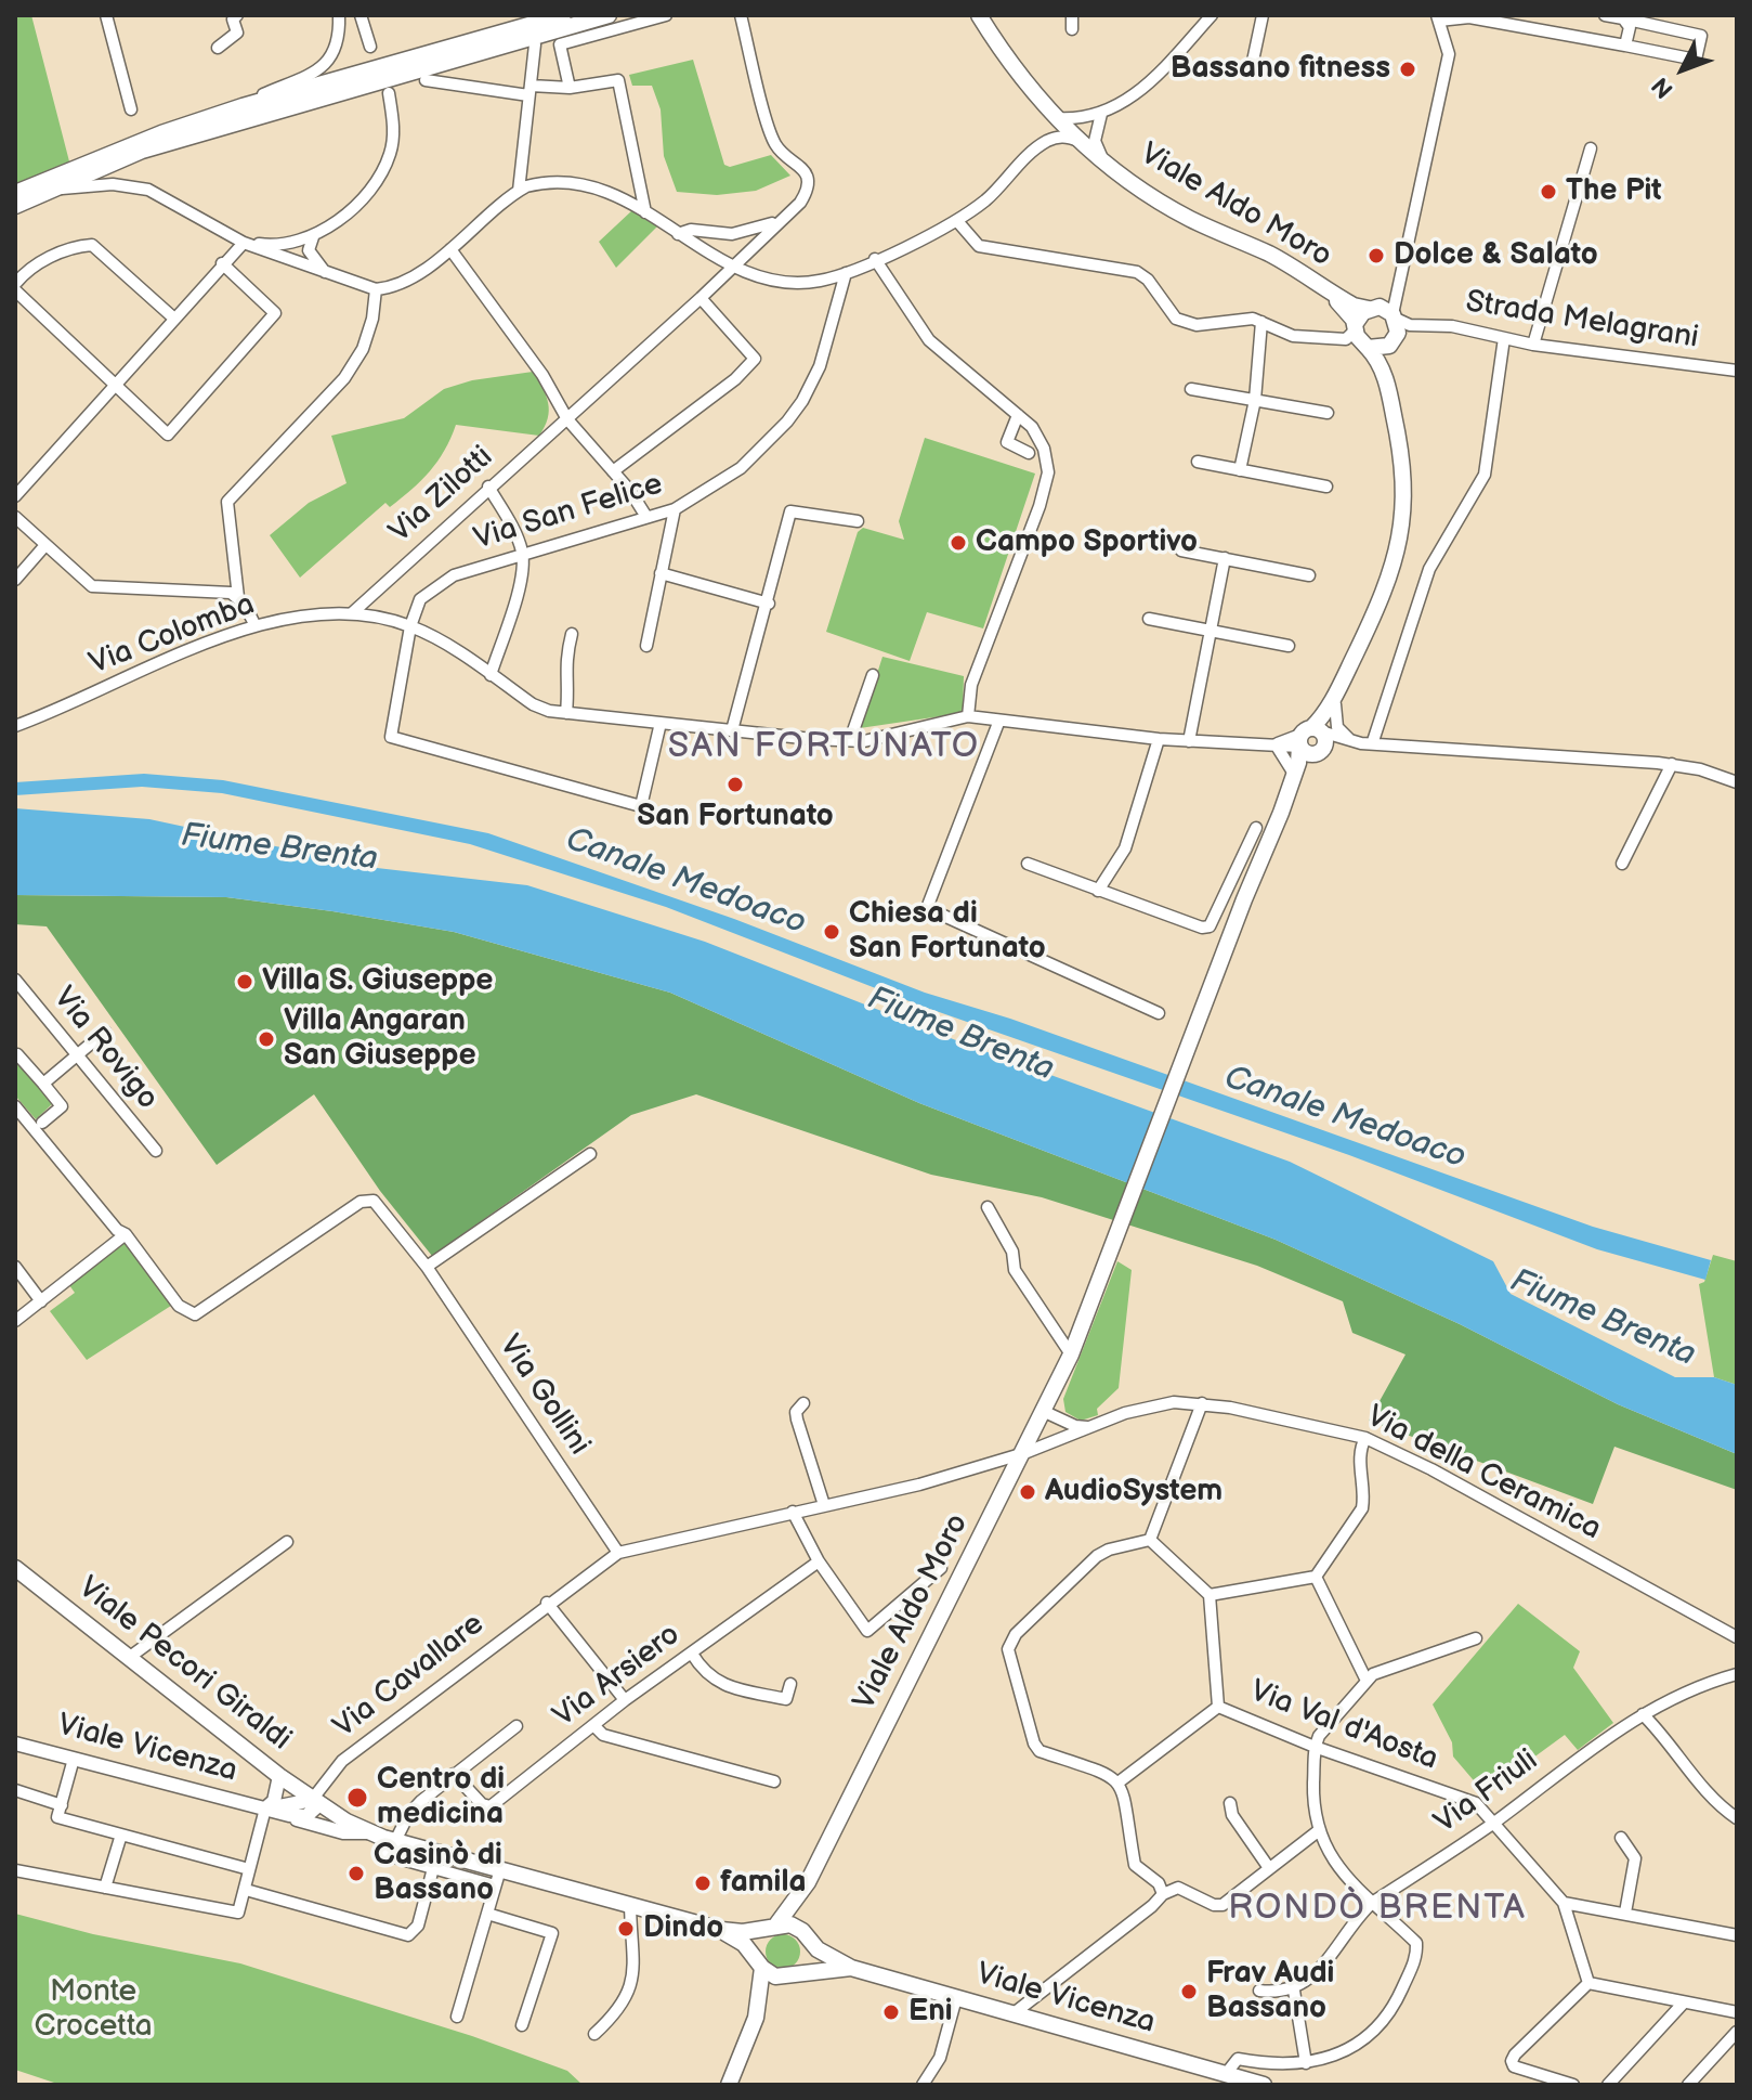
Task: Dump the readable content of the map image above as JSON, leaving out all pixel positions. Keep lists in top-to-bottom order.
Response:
{
  "streets": {
    "main road": ["Viale Aldo Moro", "Viale Pecori Giraldi", "Viale Vicenza"],
    "street": [
      "Strada Melagrani",
      "Via Zilotti",
      "Via San Felice",
      "Via Colomba",
      "Via Rovigo",
      "Via Gollini",
      "Via della Ceramica",
      "Via Cavallare",
      "Via Arsiero",
      "Via Val d'Aosta",
      "Via Friuli"
    ]
  },
  "crossings": [
    ["Viale Aldo Moro", "Strada Melagrani"],
    ["Viale Aldo Moro", "Via della Ceramica"],
    ["Viale Aldo Moro", "Via Cavallare"],
    ["Viale Aldo Moro", "Viale Vicenza"],
    ["Via Zilotti", "Via Colomba"],
    ["Via Gollini", "Via Cavallare"],
    ["Via della Ceramica", "Via Cavallare"],
    ["Viale Pecori Giraldi", "Via Cavallare"],
    ["Viale Pecori Giraldi", "Viale Vicenza"],
    ["Via Cavallare", "Viale Vicenza"],
    ["Via Val d'Aosta", "Via Friuli"]
  ],
  "districts": ["SAN FORTUNATO", "RONDÒ BRENTA"],
  "water": ["Fiume Brenta", "Canale Medoaco"],
  "parks": ["Monte Crocetta"],
  "places": [
    "Bassano fitness",
    "The Pit",
    "Dolce & Salato",
    "Campo Sportivo",
    "San Fortunato",
    "Chiesa di San Fortunato",
    "Villa S. Giuseppe",
    "Villa Angaran San Giuseppe",
    "AudioSystem",
    "Centro di medicina",
    "Casinò di Bassano",
    "famila",
    "Dindo",
    "Frav Audi Bassano",
    "Eni"
  ],
  "north": "bottom left"
}
